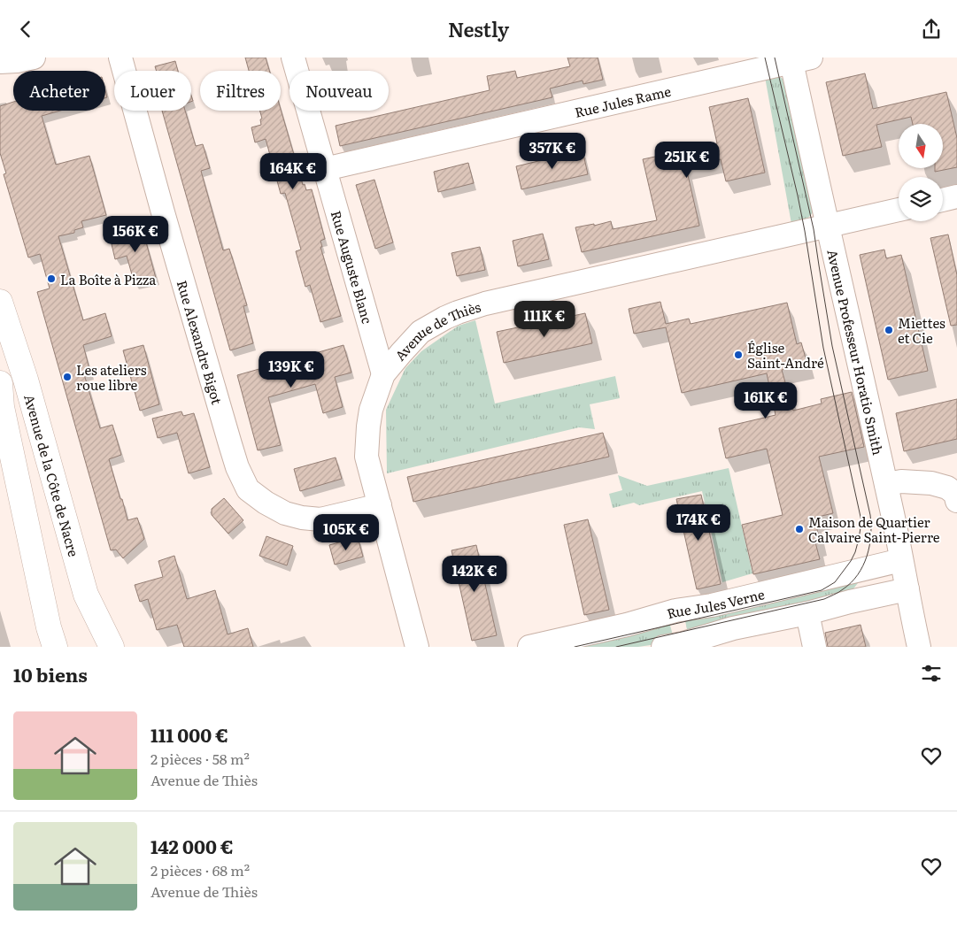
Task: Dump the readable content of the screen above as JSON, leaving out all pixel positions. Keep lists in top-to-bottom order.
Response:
{
  "streets": {
    "main road": ["Avenue de la Côte de Nacre"],
    "street": [
      "Rue Jules Rame",
      "Rue Auguste Blanc",
      "Avenue de Thiès",
      "Rue Alexandre Bigot",
      "Avenue Professeur Horatio Smith",
      "Rue Jules Verne"
    ]
  },
  "crossings": [
    ["Rue Jules Rame", "Rue Auguste Blanc"],
    ["Rue Jules Rame", "Avenue Professeur Horatio Smith"],
    ["Rue Auguste Blanc", "Avenue de Thiès"],
    ["Avenue de Thiès", "Rue Alexandre Bigot"],
    ["Avenue de Thiès", "Avenue Professeur Horatio Smith"],
    ["Avenue Professeur Horatio Smith", "Rue Jules Verne"]
  ],
  "places": [
    "La Boîte à Pizza",
    "Miettes et Cie",
    "Église Saint-André",
    "Les ateliers roue libre",
    "Maison de Quartier Calvaire Saint-Pierre"
  ],
  "north": "bottom",
  "page": {
    "header": "Nestly",
    "chip": [
      "Acheter",
      "Louer",
      "Filtres",
      "Nouveau"
    ],
    "price": [
      "357K €",
      "251K €",
      "164K €",
      "156K €",
      "111K €",
      "139K €",
      "161K €",
      "174K €",
      "105K €",
      "142K €"
    ],
    "heading": "10 biens",
    "list": [
      {
        "name": "111 000 €",
        "note": "2 pièces · 58 m² · Avenue de Thiès"
      },
      {
        "name": "142 000 €",
        "note": "2 pièces · 68 m² · Avenue de Thiès"
      }
    ]
  }
}
